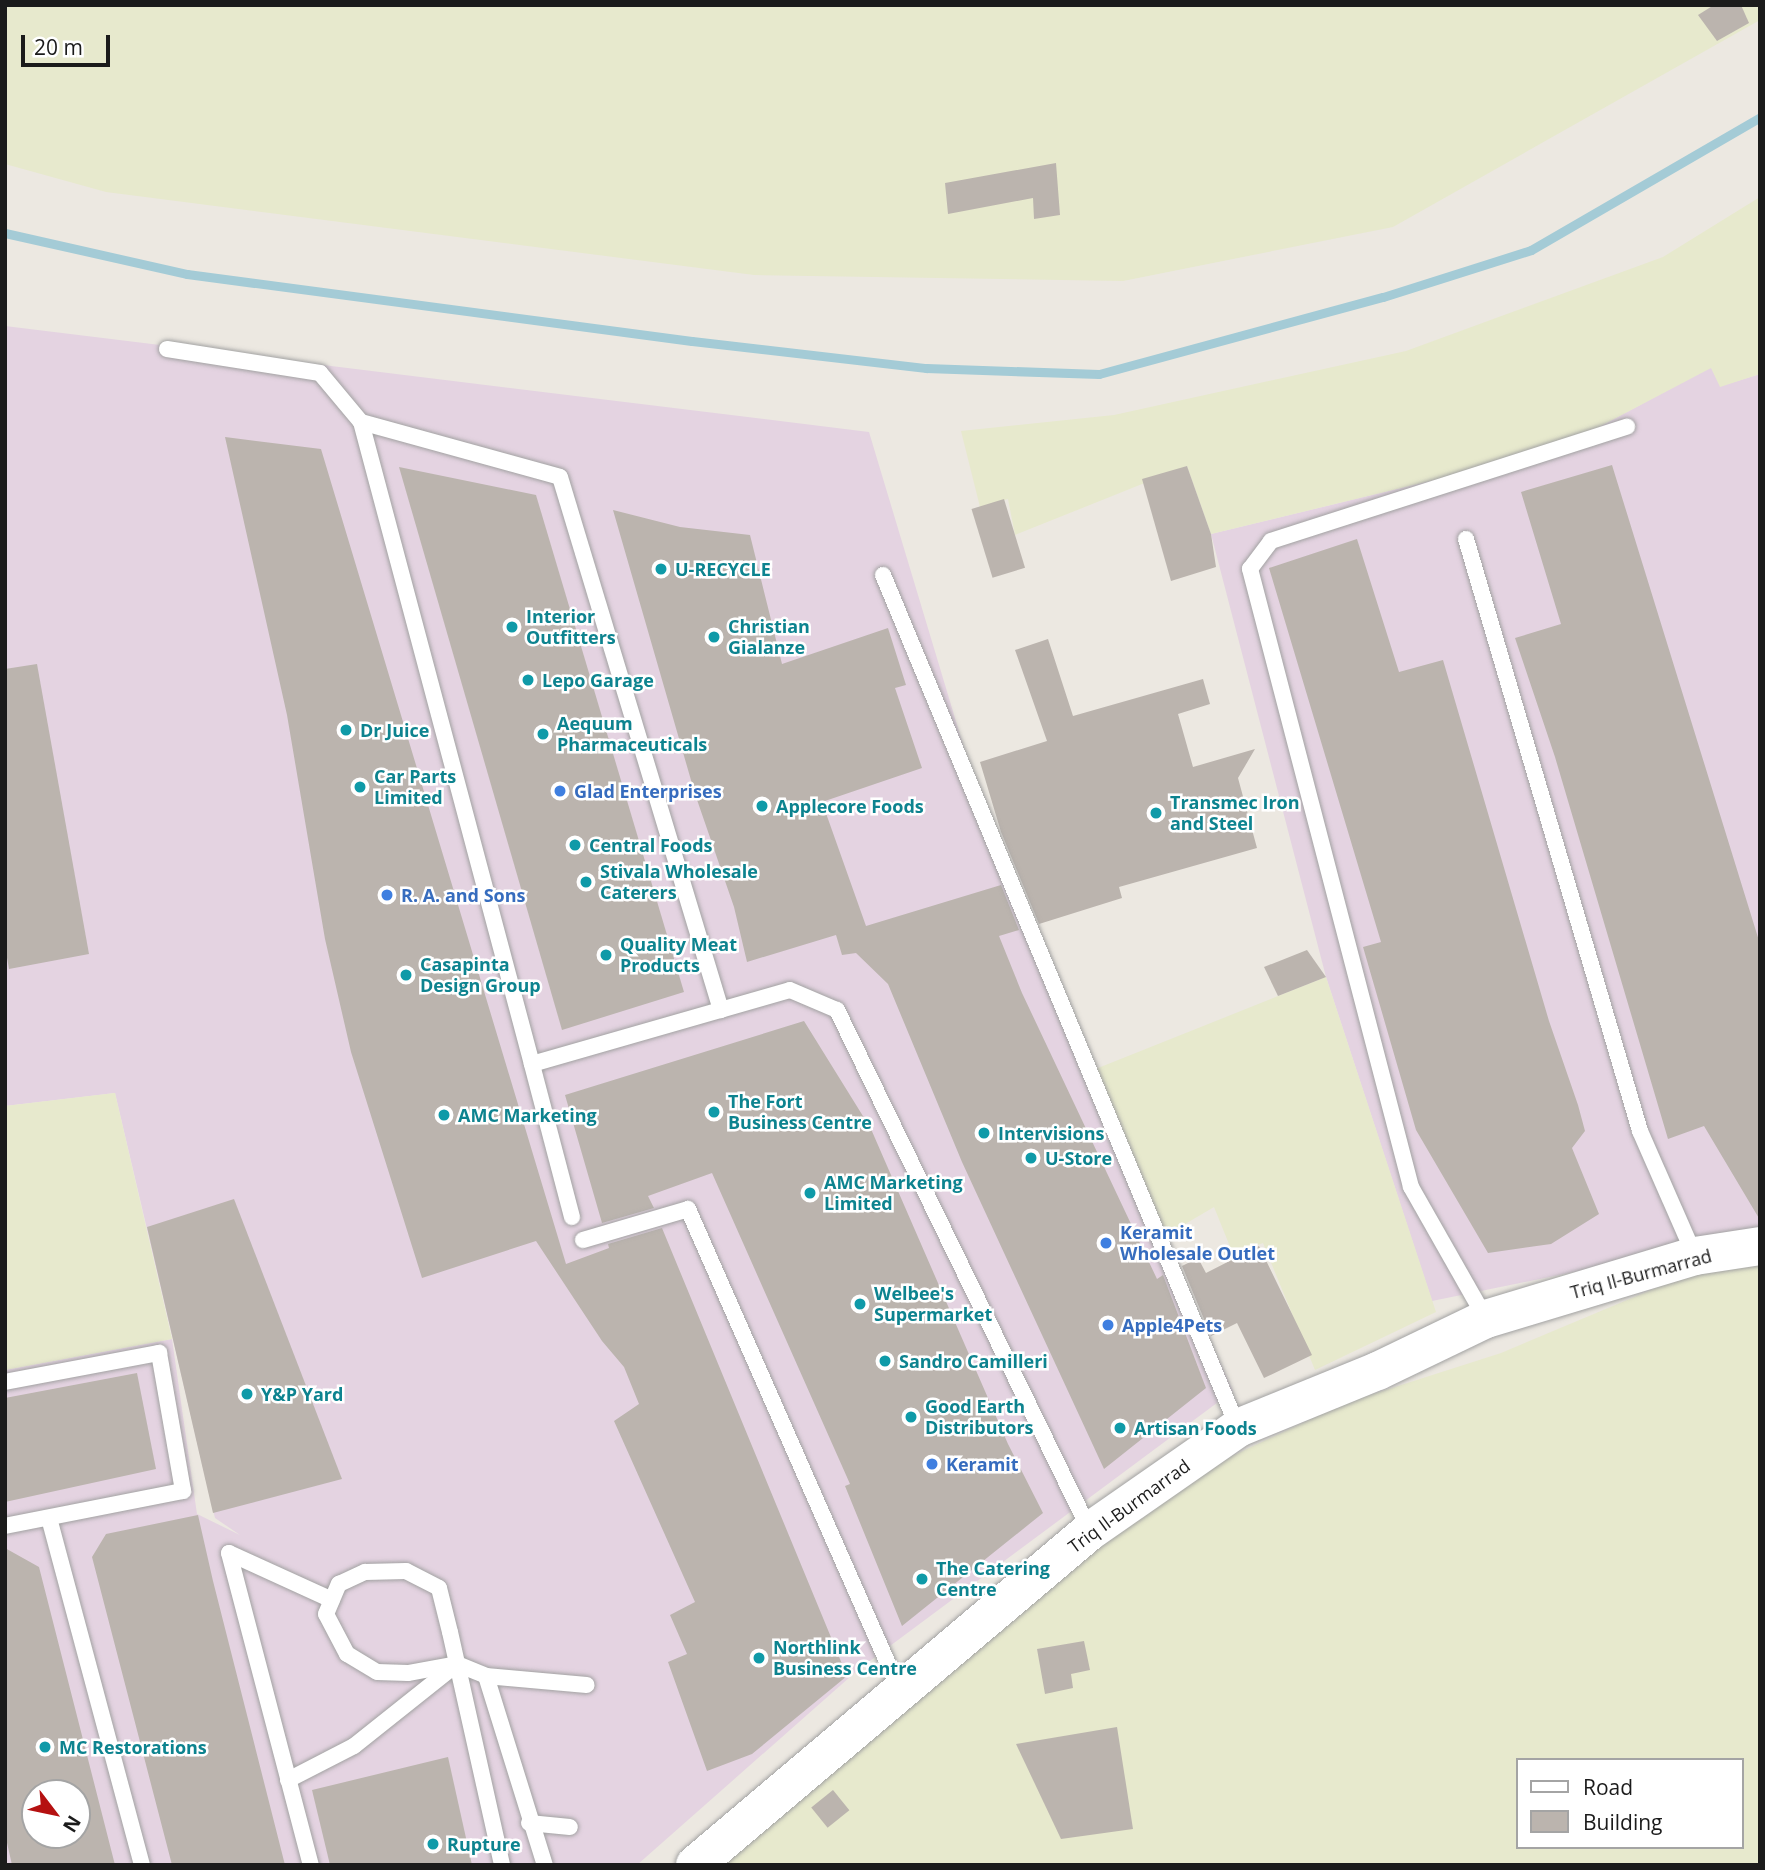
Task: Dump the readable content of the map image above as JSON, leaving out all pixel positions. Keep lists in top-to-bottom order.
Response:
{
  "streets": {
    "street": ["Triq Il-Burmarrad"]
  },
  "places": [
    "U-RECYCLE",
    "Interior Outfitters",
    "Christian Gialanze",
    "Lepo Garage",
    "Dr Juice",
    "Aequum Pharmaceuticals",
    "Car Parts Limited",
    "Glad Enterprises",
    "Applecore Foods",
    "Transmec Iron and Steel",
    "Central Foods",
    "Stivala Wholesale Caterers",
    "R. A. and Sons",
    "Quality Meat Products",
    "Casapinta Design Group",
    "The Fort Business Centre",
    "AMC Marketing",
    "Intervisions",
    "U-Store",
    "AMC Marketing Limited",
    "Keramit Wholesale Outlet",
    "Welbee's Supermarket",
    "Apple4Pets",
    "Sandro Camilleri",
    "Y&P Yard",
    "Good Earth Distributors",
    "Artisan Foods",
    "Keramit",
    "The Catering Centre",
    "Northlink Business Centre",
    "MC Restorations",
    "Rupture"
  ],
  "legend": ["Road", "Building"],
  "scale_bar": "20 m",
  "north": "bottom right"
}
